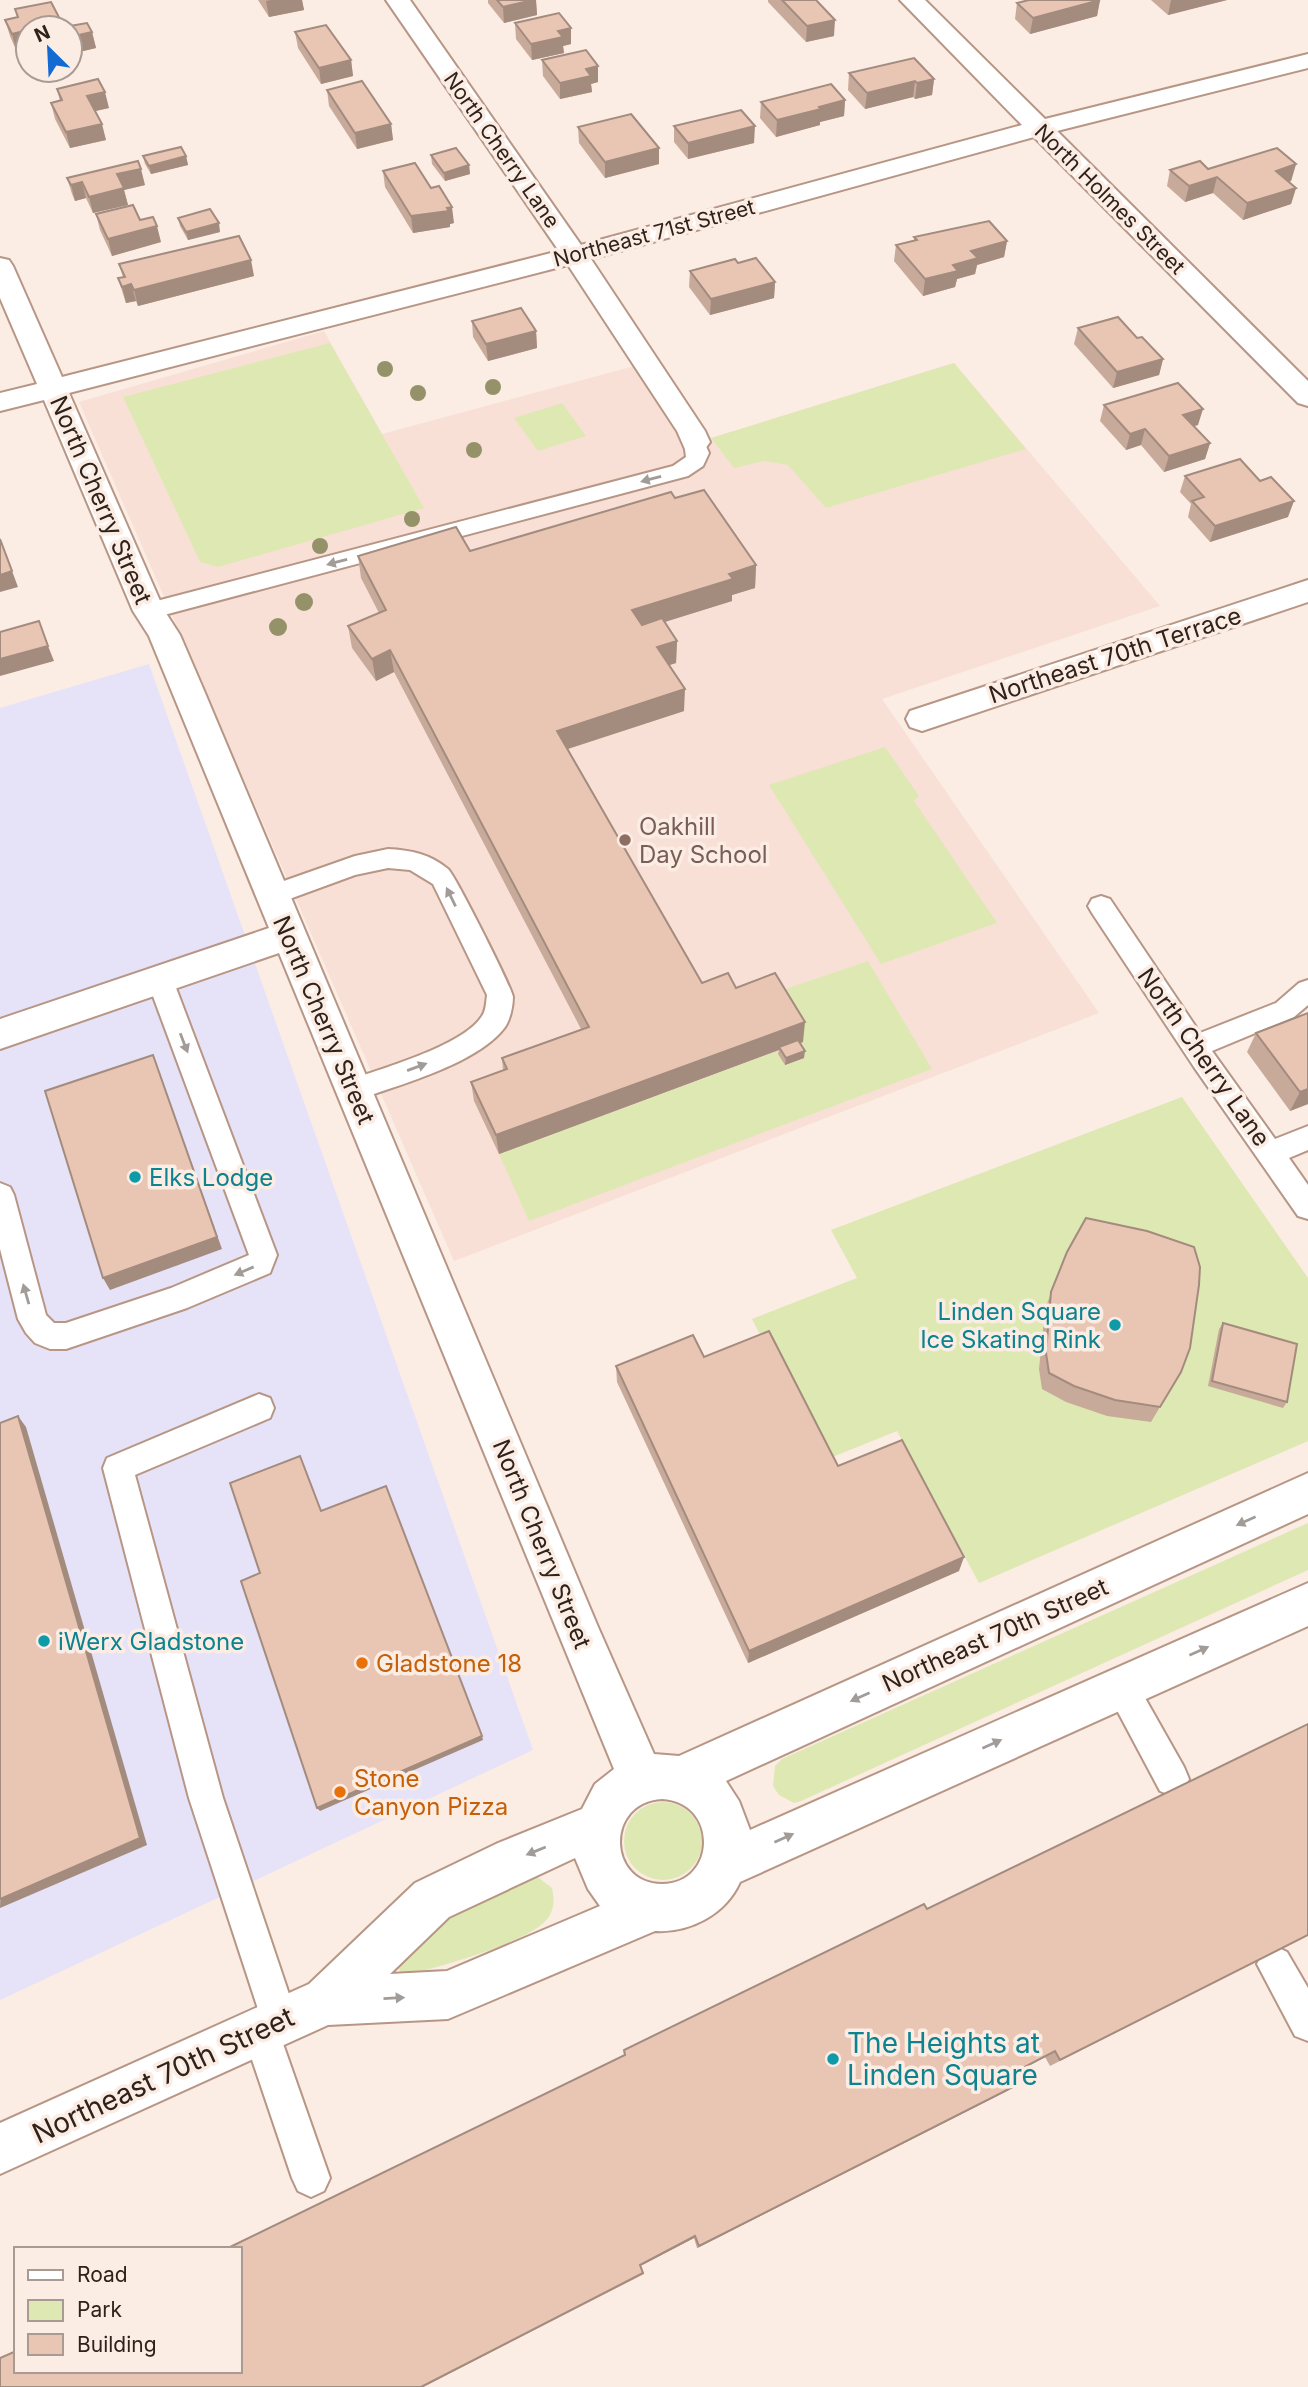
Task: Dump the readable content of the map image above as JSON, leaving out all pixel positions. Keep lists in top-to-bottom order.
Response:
{
  "streets": {
    "street": [
      "North Cherry Lane",
      "North Holmes Street",
      "Northeast 71st Street",
      "North Cherry Street",
      "Northeast 70th Terrace",
      "Northeast 70th Street"
    ]
  },
  "crossings": [
    ["North Cherry Lane", "Northeast 71st Street"],
    ["North Holmes Street", "Northeast 71st Street"],
    ["Northeast 71st Street", "North Cherry Street"],
    ["North Cherry Street", "Northeast 70th Street"]
  ],
  "places": [
    "Oakhill Day School",
    "Elks Lodge",
    "Linden Square Ice Skating Rink",
    "iWerx Gladstone",
    "Gladstone 18",
    "Stone Canyon Pizza",
    "The Heights at Linden Square"
  ],
  "legend": ["Road", "Park", "Building"],
  "north": "top left"
}
